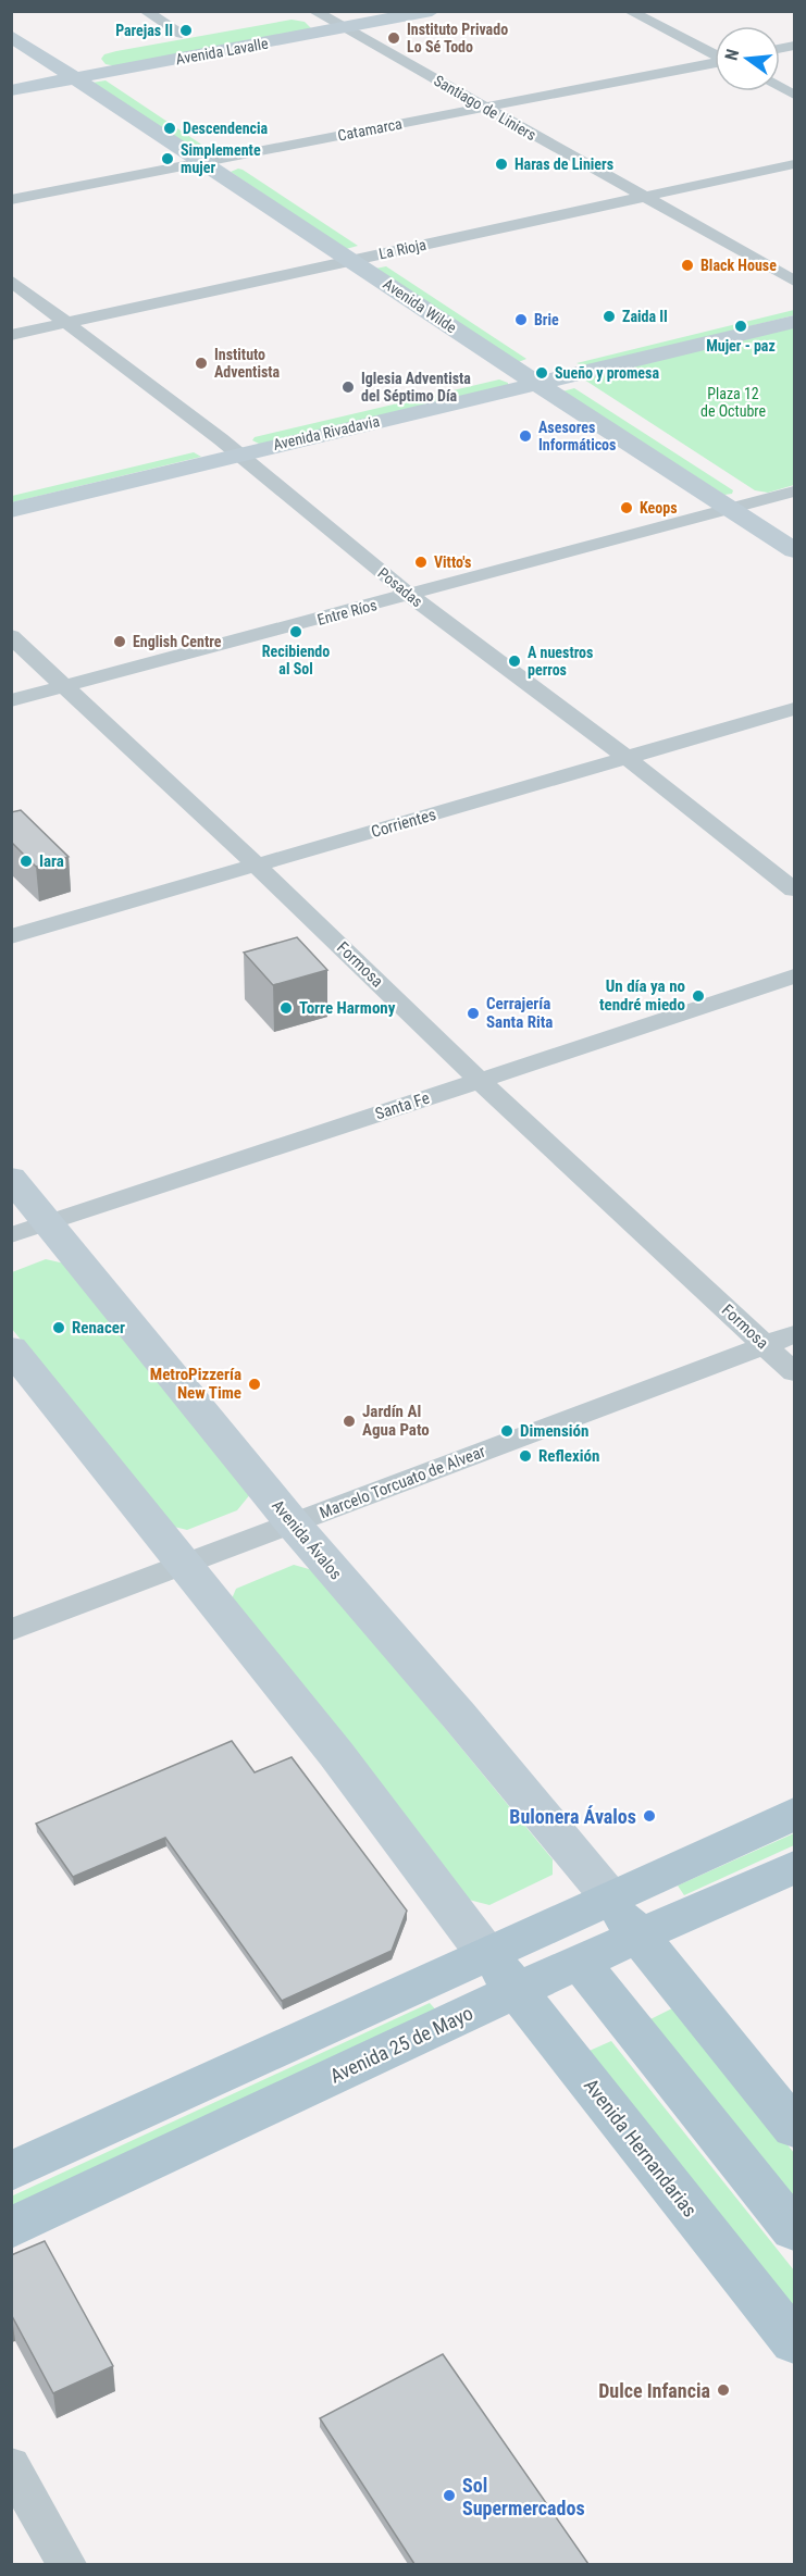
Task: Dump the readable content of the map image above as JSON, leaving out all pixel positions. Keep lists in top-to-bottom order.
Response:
{
  "streets": {
    "main road": [
      "Avenida Lavalle",
      "Avenida Wilde",
      "Avenida Rivadavia",
      "Avenida Ávalos",
      "Avenida 25 de Mayo",
      "Avenida Hernandarias"
    ],
    "street": [
      "Santiago de Liniers",
      "Catamarca",
      "La Rioja",
      "Posadas",
      "Entre Ríos",
      "Corrientes",
      "Formosa",
      "Santa Fe",
      "Marcelo Torcuato de Alvear"
    ]
  },
  "crossings": [
    ["Avenida Lavalle", "Santiago de Liniers"],
    ["Avenida Lavalle", "Avenida Wilde"],
    ["Santiago de Liniers", "Catamarca"],
    ["Santiago de Liniers", "La Rioja"],
    ["Catamarca", "Avenida Wilde"],
    ["La Rioja", "Avenida Wilde"],
    ["La Rioja", "Posadas"],
    ["Avenida Wilde", "Avenida Rivadavia"],
    ["Avenida Wilde", "Entre Ríos"],
    ["Avenida Rivadavia", "Posadas"],
    ["Posadas", "Entre Ríos"],
    ["Posadas", "Corrientes"],
    ["Entre Ríos", "Formosa"],
    ["Corrientes", "Formosa"],
    ["Formosa", "Santa Fe"],
    ["Formosa", "Marcelo Torcuato de Alvear"],
    ["Santa Fe", "Avenida Ávalos"],
    ["Marcelo Torcuato de Alvear", "Avenida Ávalos"],
    ["Avenida 25 de Mayo", "Avenida Hernandarias"]
  ],
  "parks": ["Plaza 12 de Octubre"],
  "places": [
    "Parejas II",
    "Instituto Privado Lo Sé Todo",
    "Descendencia",
    "Simplemente mujer",
    "Haras de Liniers",
    "Black House",
    "Zaida II",
    "Brie",
    "Mujer - paz",
    "Instituto Adventista",
    "Sueño y promesa",
    "Iglesia Adventista del Séptimo Día",
    "Asesores Informáticos",
    "Keops",
    "Vitto's",
    "Recibiendo al Sol",
    "English Centre",
    "A nuestros perros",
    "Iara",
    "Un día ya no tendré miedo",
    "Torre Harmony",
    "Cerrajería Santa Rita",
    "Renacer",
    "MetroPizzería New Time",
    "Jardín Al Agua Pato",
    "Dimensión",
    "Reflexión",
    "Bulonera Ávalos",
    "Dulce Infancia",
    "Sol Supermercados"
  ],
  "north": "left"
}
